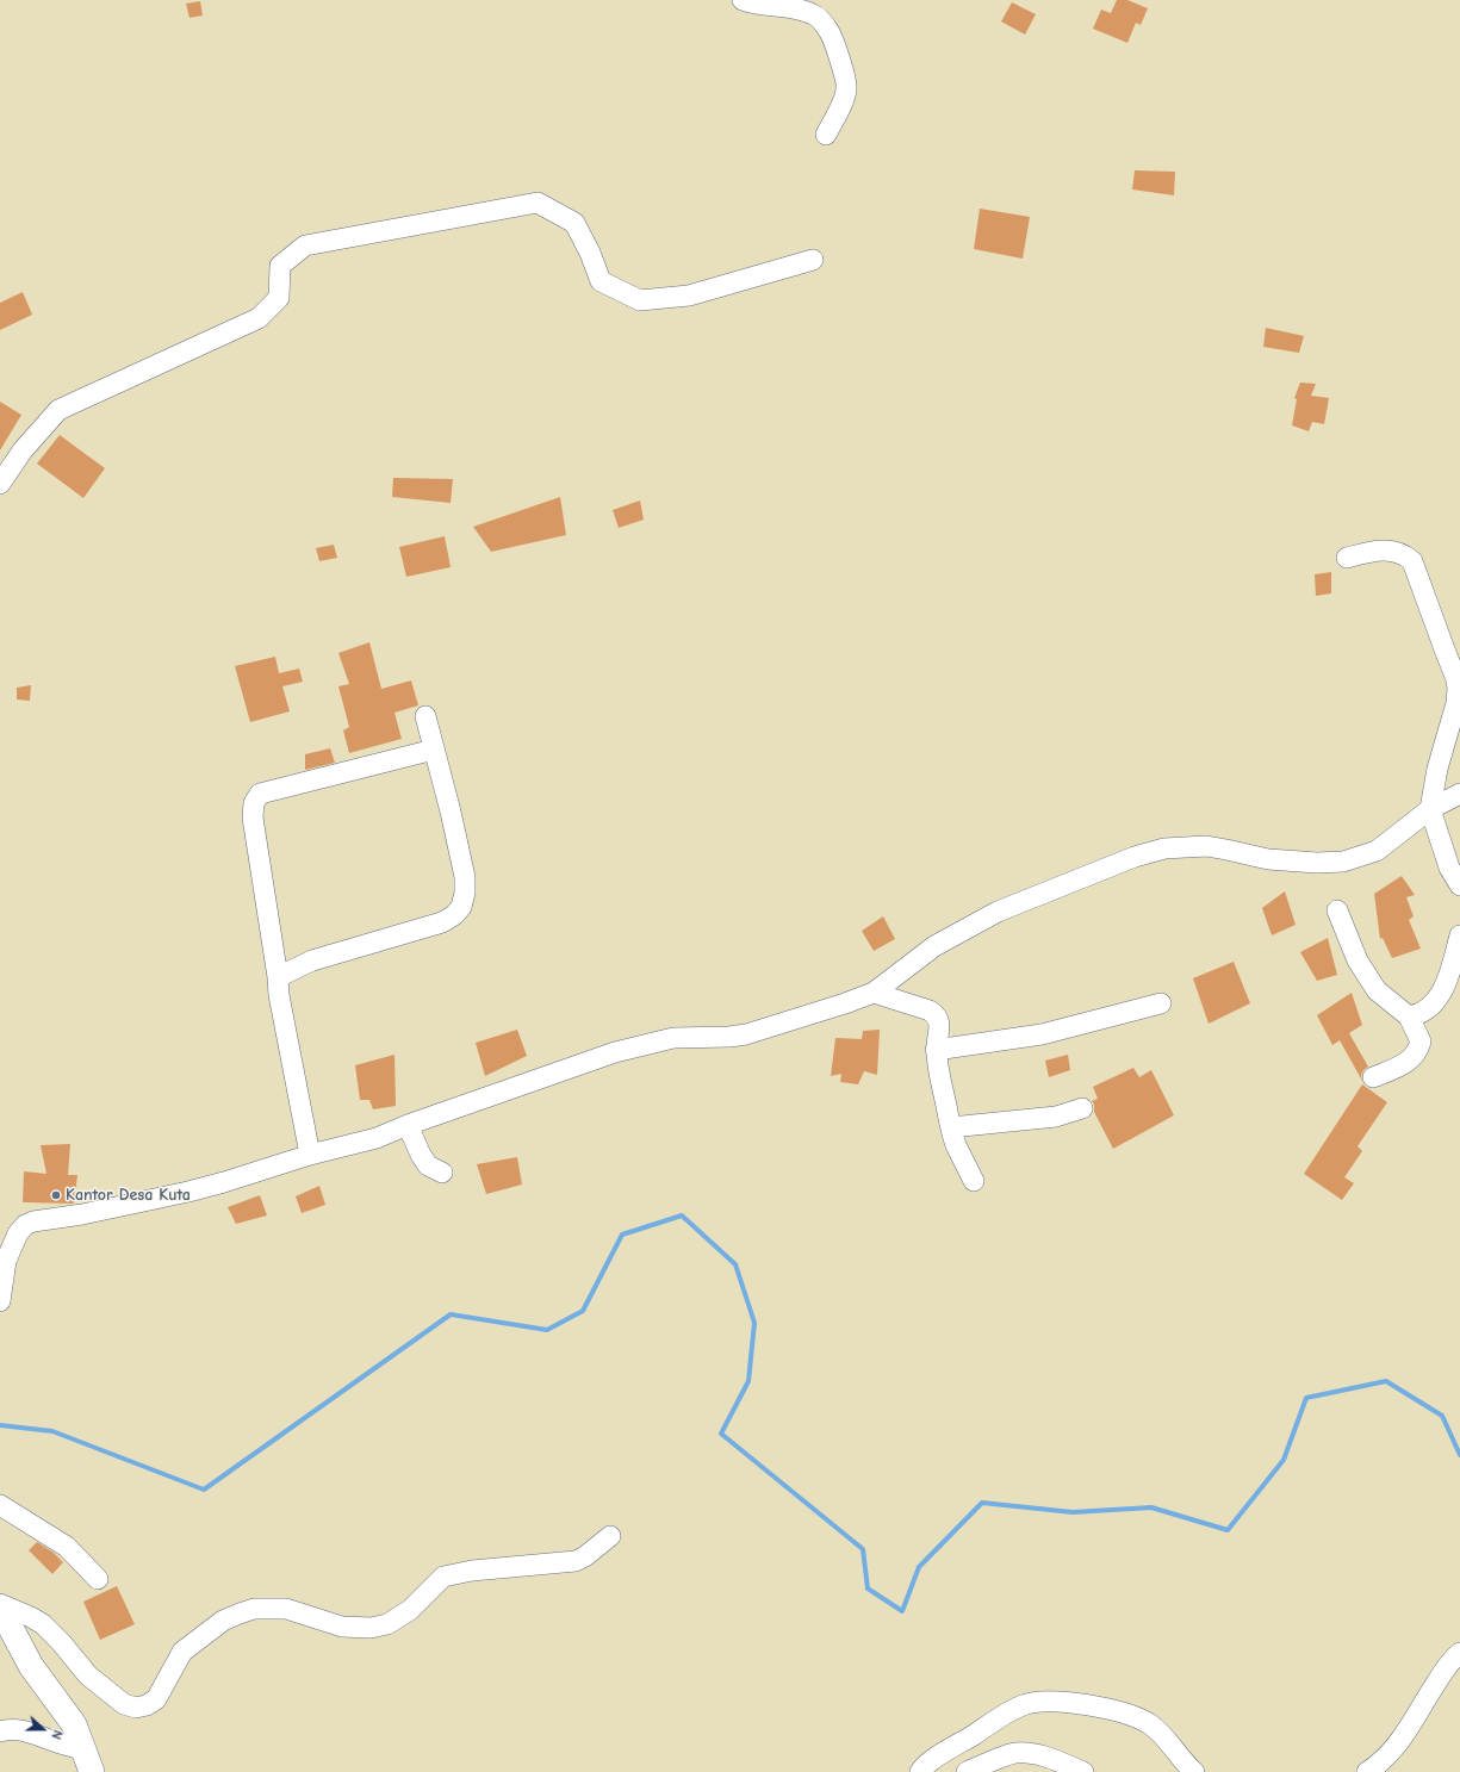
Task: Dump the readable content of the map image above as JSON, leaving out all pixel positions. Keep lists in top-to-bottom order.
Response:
{
  "places": ["Kantor Desa Kuta"],
  "north": "right"
}
